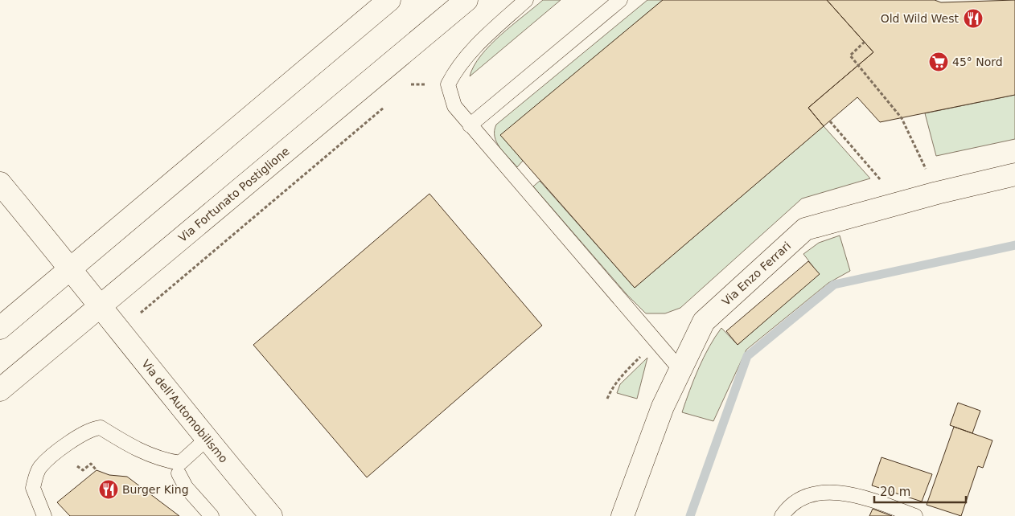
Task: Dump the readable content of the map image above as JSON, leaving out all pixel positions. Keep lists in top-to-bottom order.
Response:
{
  "streets": {
    "street": ["Via Fortunato Postiglione", "Via Enzo Ferrari", "Via dell'Automobilismo"]
  },
  "crossings": [
    ["Via Fortunato Postiglione", "Via dell'Automobilismo"]
  ],
  "places": {
    "restaurant": ["Old Wild West", "Burger King"],
    "supermarket": ["45° Nord"]
  },
  "scale_bar": "20 m"
}
